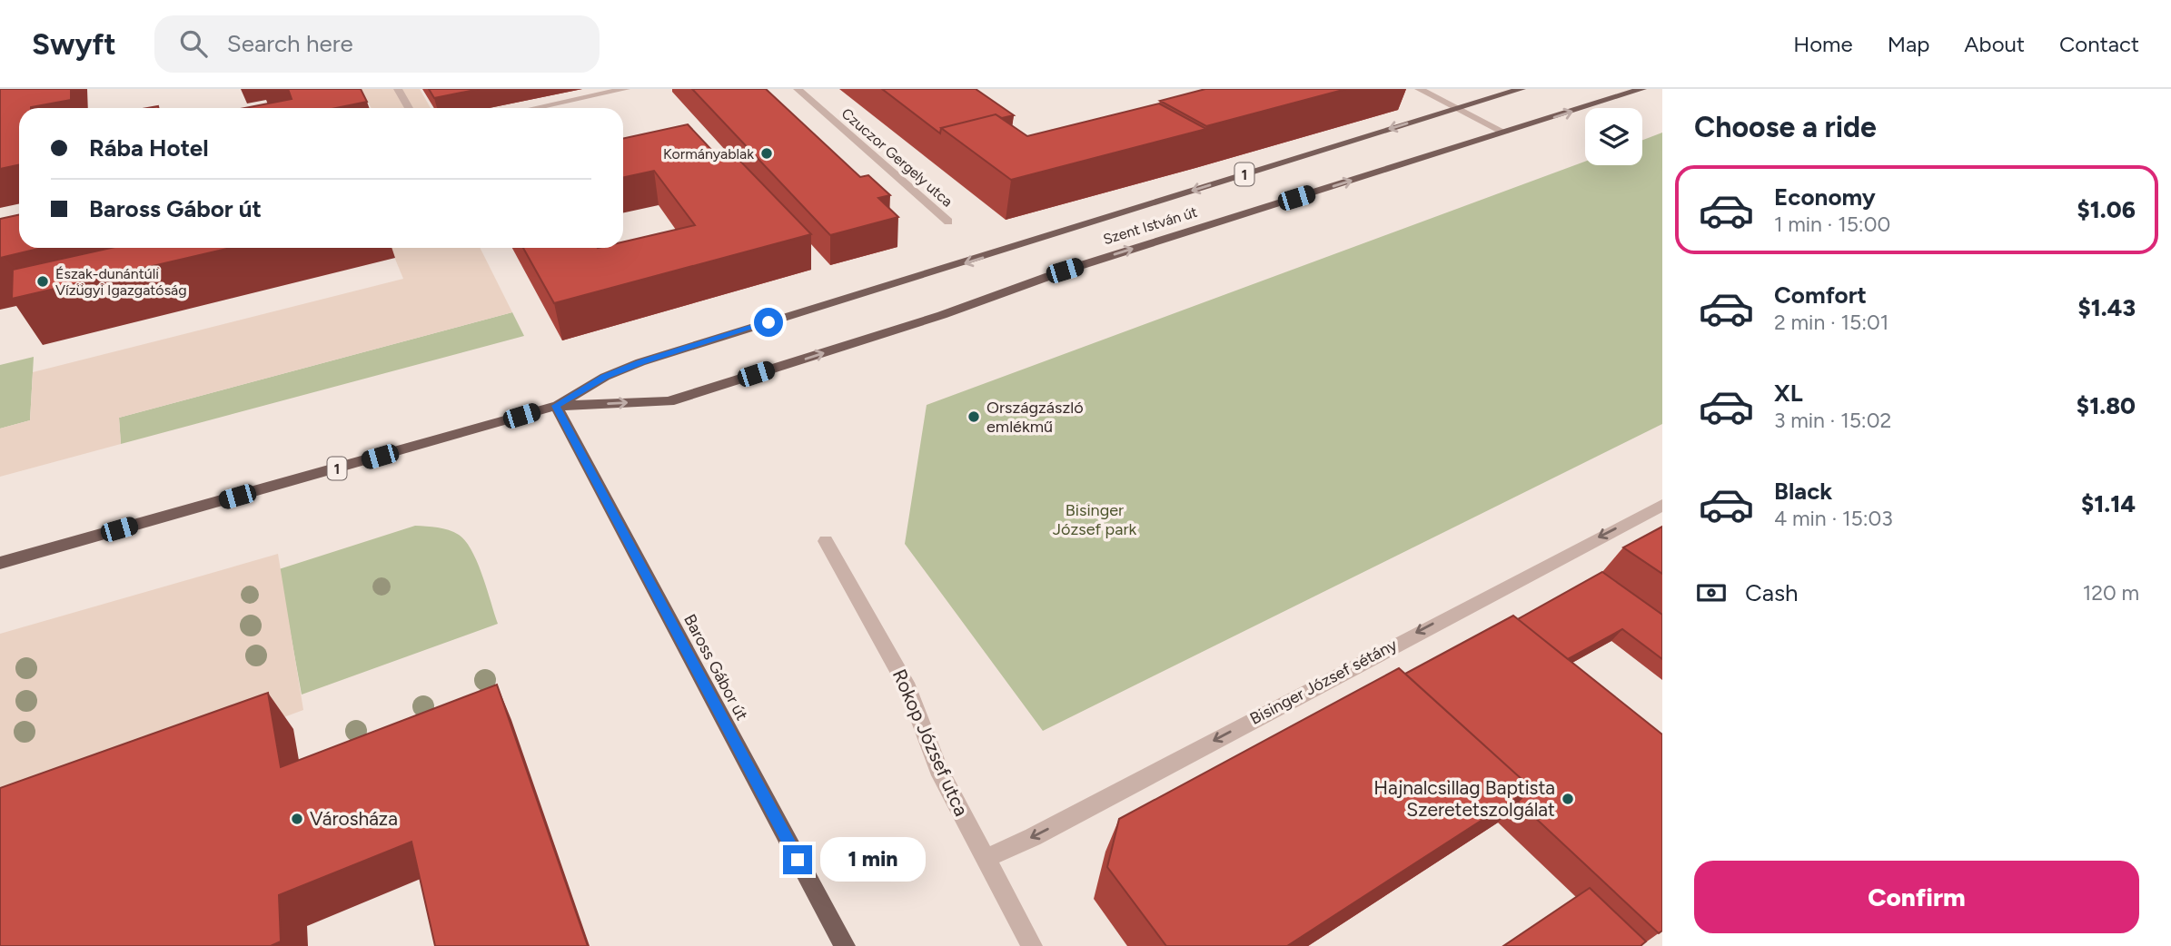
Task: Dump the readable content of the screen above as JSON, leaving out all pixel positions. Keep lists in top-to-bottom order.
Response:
{
  "streets": {
    "main road": ["1", "Szent István út", "Baross Gábor út"],
    "street": ["Czuczor Gergely utca", "Bisinger József sétány", "Rokop József utca"]
  },
  "crossings": [
    ["Szent István út", "Baross Gábor út"],
    ["Bisinger József sétány", "Rokop József utca"]
  ],
  "one_way": ["Bisinger József sétány"],
  "parks": ["Bisinger József park"],
  "places": [
    "Kormányablak",
    "Észak-dunántúli Vízügyi Igazgatóság",
    "Országzászló emlékmű",
    "Hajnalcsillag Baptista Szeretetszolgálat",
    "Városháza"
  ],
  "page": {
    "header": "Swyft",
    "search": "Search here",
    "nav": [
      "Home",
      "Map",
      "About",
      "Contact"
    ],
    "heading": "Choose a ride",
    "banner": ["Rába Hotel", "Baross Gábor út"],
    "list": [
      {
        "name": "Economy",
        "note": "1 min · 15:00",
        "value": "$1.06"
      },
      {
        "name": "Comfort",
        "note": "2 min · 15:01",
        "value": "$1.43"
      },
      {
        "name": "XL",
        "note": "3 min · 15:02",
        "value": "$1.80"
      },
      {
        "name": "Black",
        "note": "4 min · 15:03",
        "value": "$1.14"
      }
    ],
    "pay": ["Cash", "120 m"],
    "bubble": "1 min",
    "buttons": "Confirm"
  }
}
